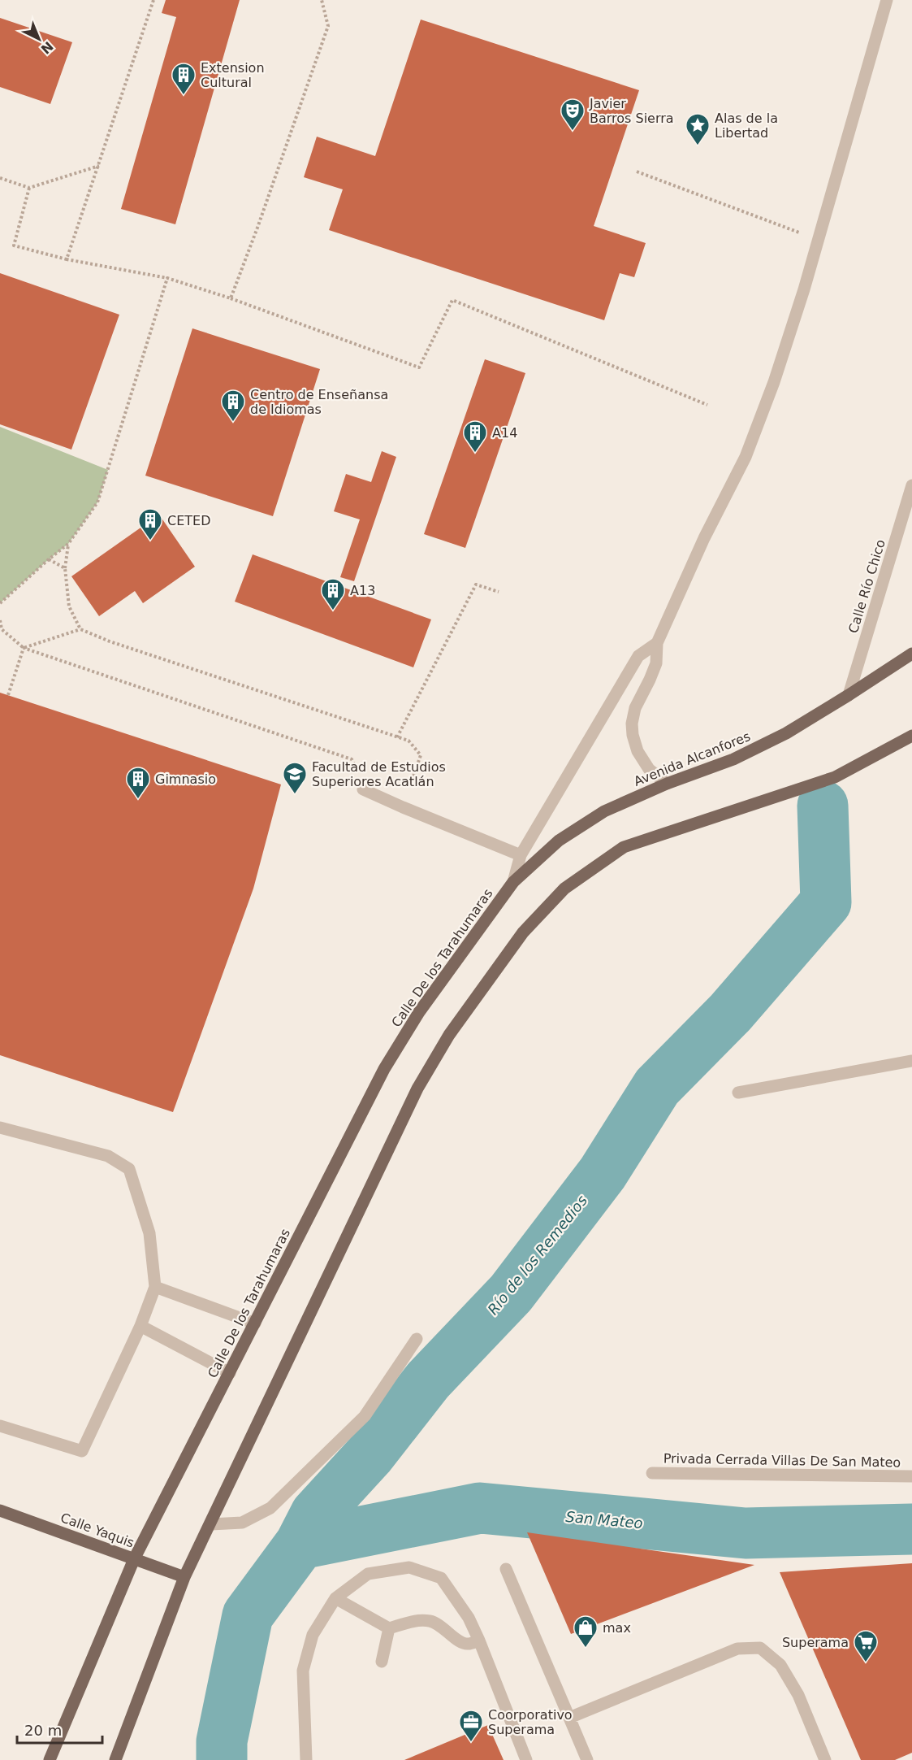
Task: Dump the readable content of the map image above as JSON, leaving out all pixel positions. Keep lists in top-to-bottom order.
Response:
{
  "streets": {
    "main road": ["Avenida Alcanfores", "Calle De los Tarahumaras", "Calle Yaquis"],
    "street": ["Calle Río Chico", "Privada Cerrada Villas De San Mateo"]
  },
  "crossings": [
    ["Calle Río Chico", "Avenida Alcanfores"],
    ["Avenida Alcanfores", "Calle De los Tarahumaras"],
    ["Calle De los Tarahumaras", "Calle Yaquis"]
  ],
  "water": ["Río de los Remedios", "San Mateo"],
  "places": {
    "building": [
      "Extension Cultural",
      "Centro de Enseñansa de Idiomas",
      "A14",
      "CETED",
      "A13",
      "Gimnasio"
    ],
    "theatre": ["Javier Barros Sierra"],
    "place": ["Alas de la Libertad"],
    "school or university": ["Facultad de Estudios Superiores Acatlán"],
    "shop": ["max"],
    "supermarket": ["Superama"],
    "office": ["Coorporativo Superama"]
  },
  "scale_bar": "20 m",
  "north": "bottom right"
}
